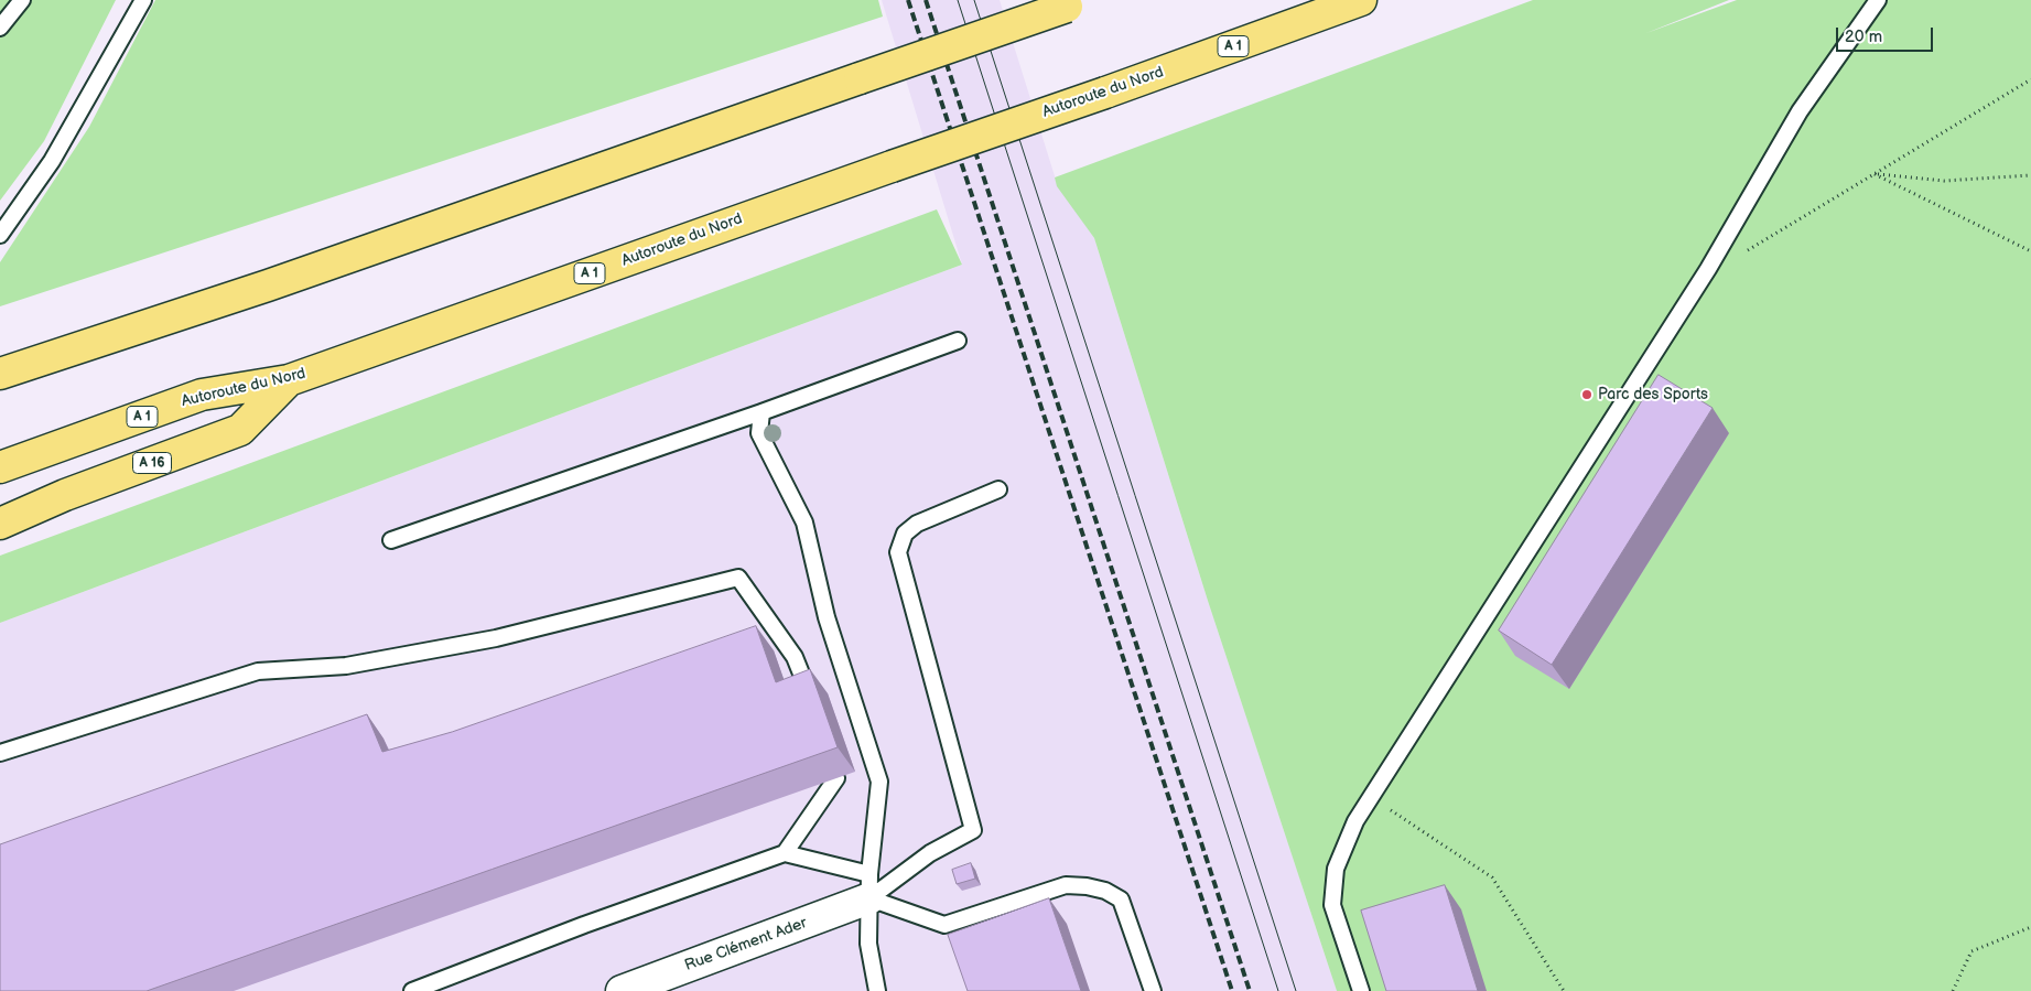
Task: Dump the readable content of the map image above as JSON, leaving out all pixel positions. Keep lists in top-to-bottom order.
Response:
{
  "streets": {
    "highway": ["A 1", "Autoroute du Nord", "A 16"],
    "street": ["Rue Clément Ader"]
  },
  "crossings": [
    ["Autoroute du Nord", "A 16"]
  ],
  "places": ["Parc des Sports"],
  "scale_bar": "20 m"
}
